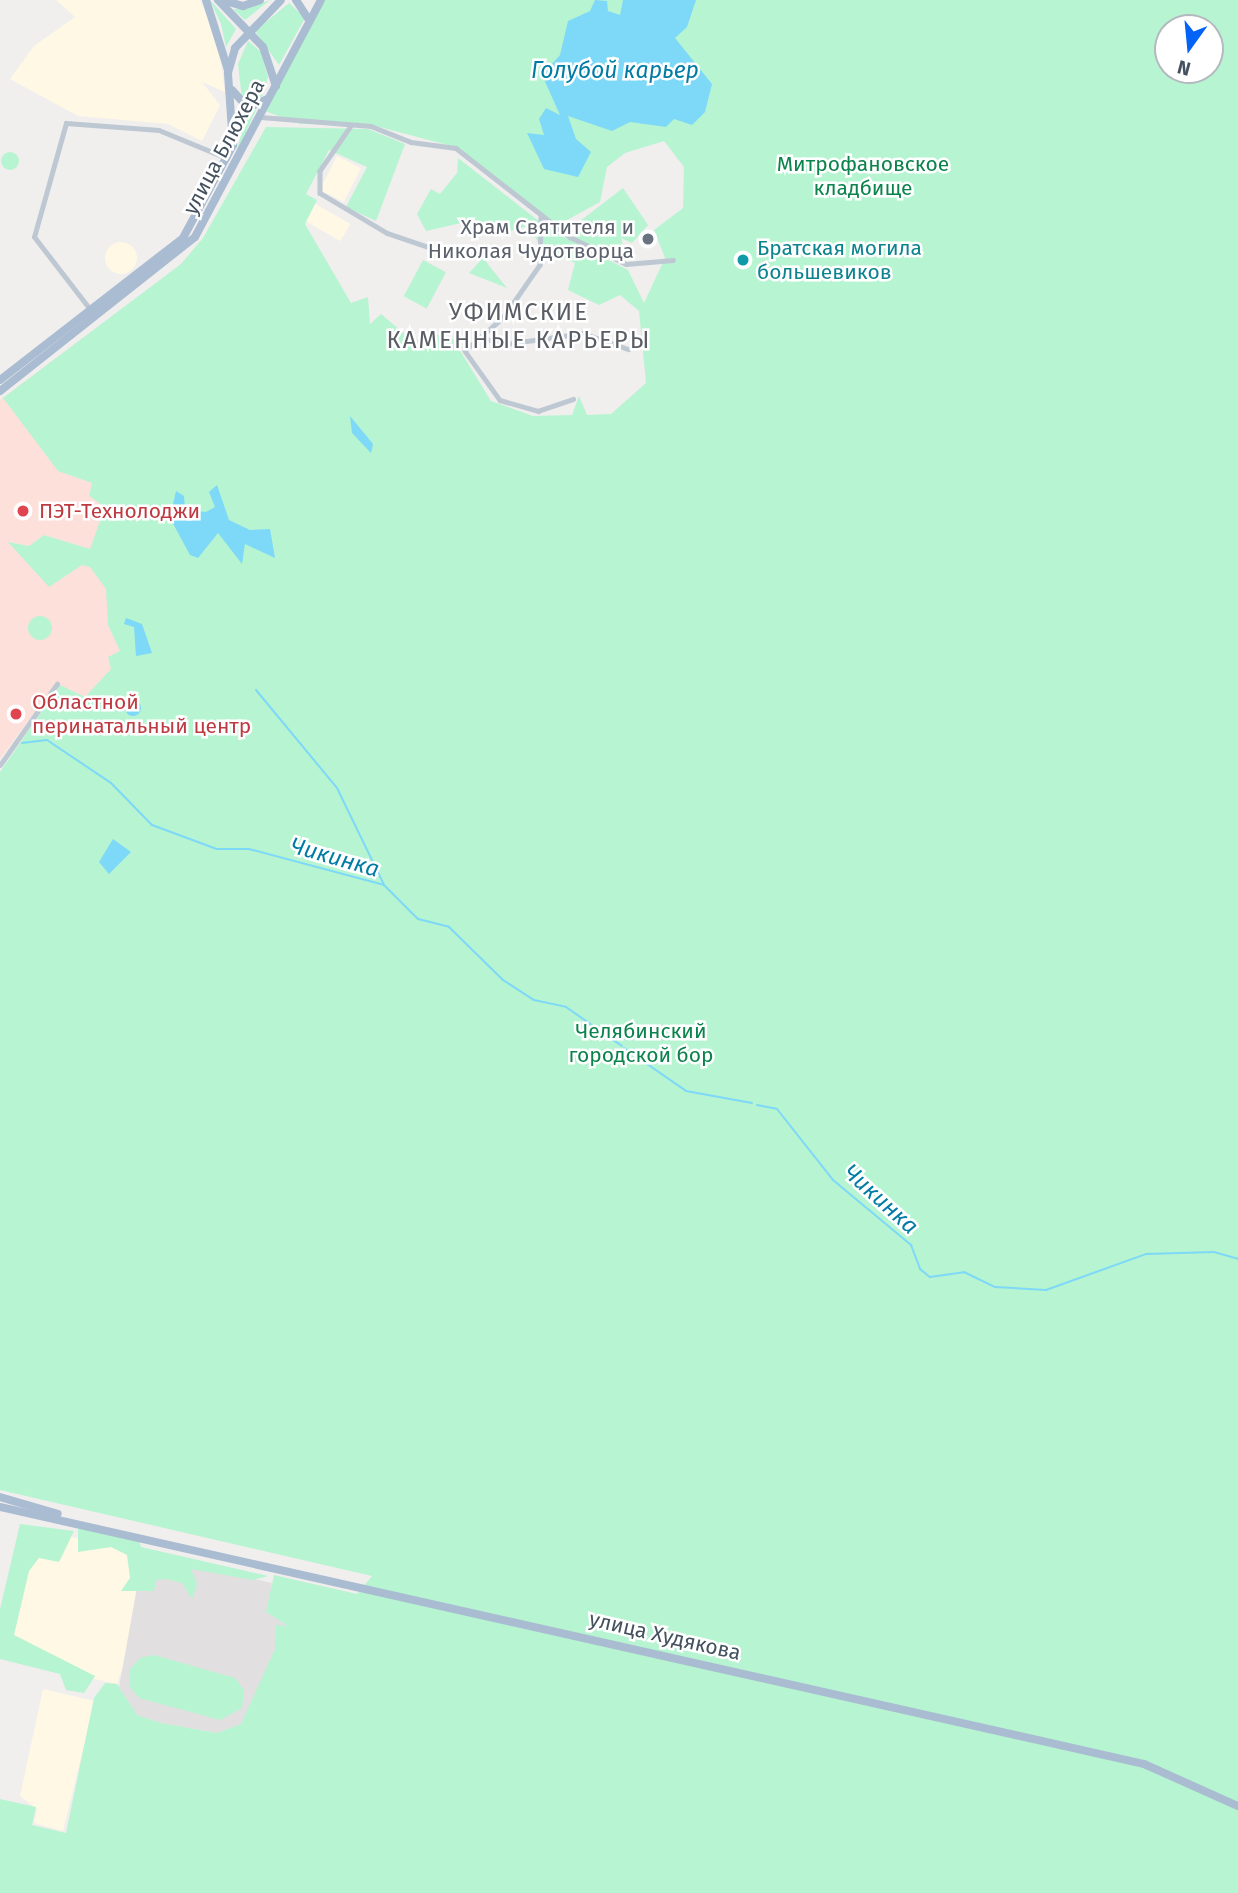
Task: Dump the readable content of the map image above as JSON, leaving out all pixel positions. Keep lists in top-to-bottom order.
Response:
{
  "streets": {
    "main road": ["улица Блюхера", "улица Худякова"]
  },
  "districts": ["УФИМСКИЕ КАМЕННЫЕ КАРЬЕРЫ"],
  "water": ["Голубой карьер", "Чикинка"],
  "parks": ["Митрофановское кладбище", "Челябинский городской бор"],
  "places": [
    "Храм Святителя и Николая Чудотворца",
    "Братская могила большевиков",
    "ПЭТ-Технолоджи",
    "Областной перинатальный центр"
  ],
  "north": "bottom"
}
